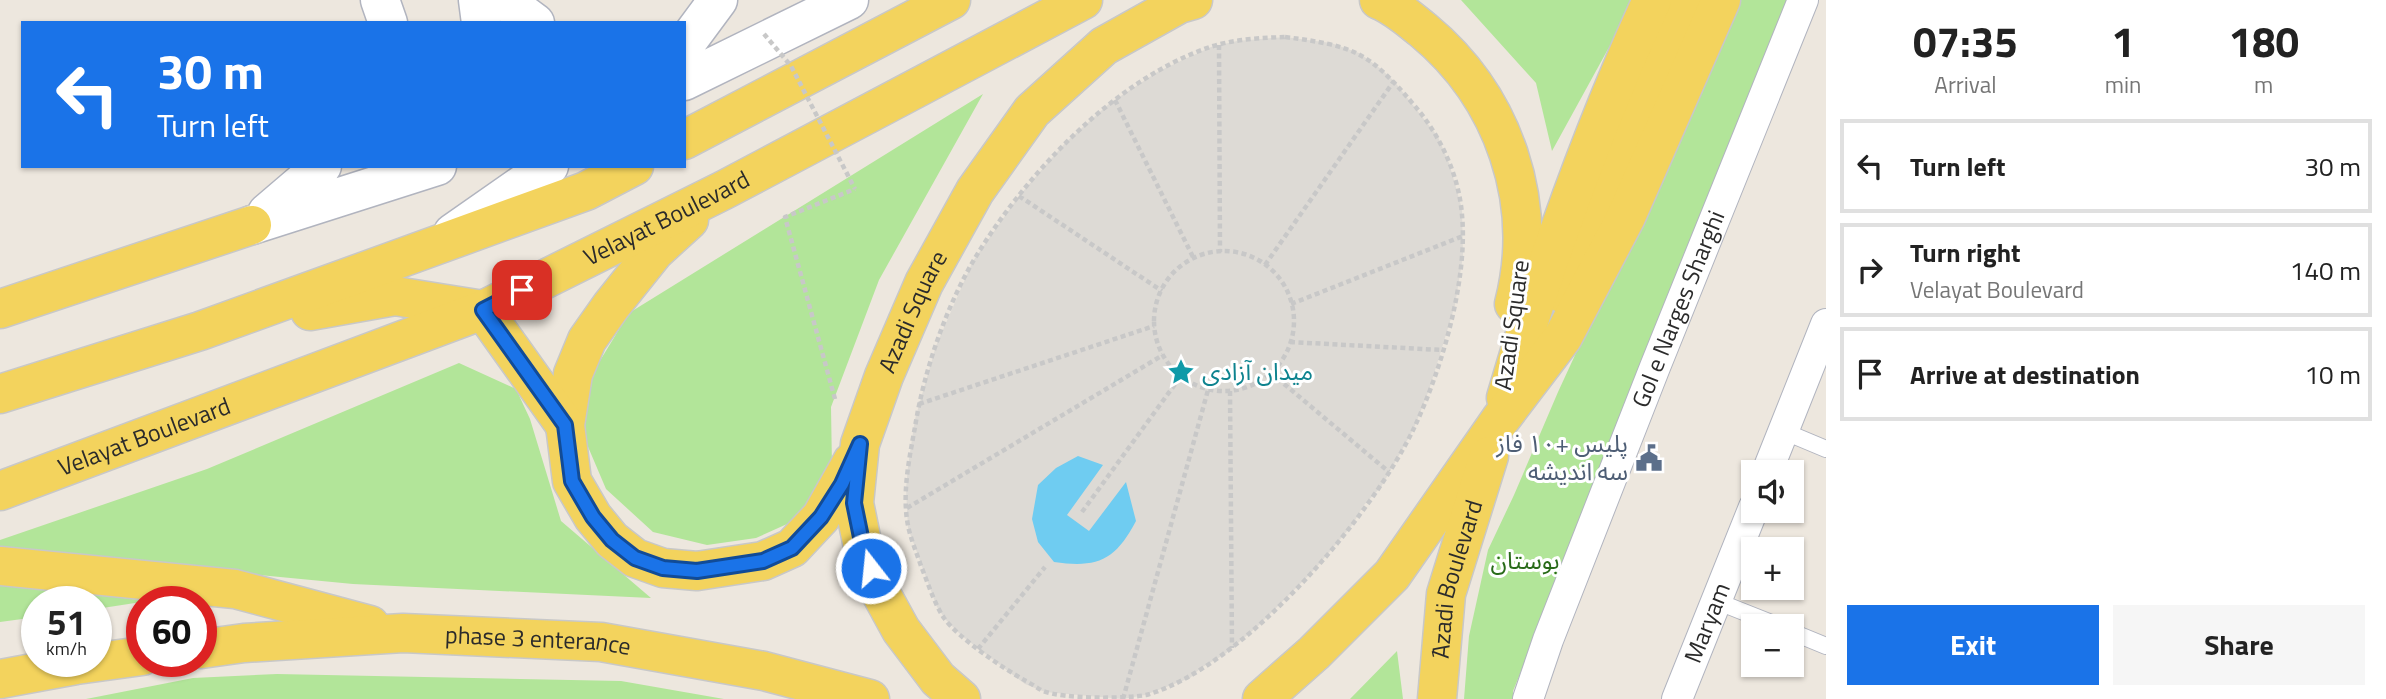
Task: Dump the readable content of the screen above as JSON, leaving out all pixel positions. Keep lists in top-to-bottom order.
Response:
{
  "streets": {
    "main road": [
      "Velayat Boulevard",
      "Azadi Square",
      "َAzadi Boulevard",
      "phase 3 enterance"
    ],
    "street": ["Gol e Narges Sharghi", "Maryam"]
  },
  "crossings": [
    ["Azadi Square", "َAzadi Boulevard"]
  ],
  "parks": ["بوستان"],
  "places": {
    "place": ["میدان آزادی"],
    "public building": ["پلیس +١٠ فاز سه اندیشه"]
  },
  "page": {
    "eta": [
      "07:35",
      "Arrival",
      "1",
      "min",
      "180",
      "m"
    ],
    "turn": ["30 m", "Turn left"],
    "list": [
      {
        "name": "Turn left",
        "value": "30 m"
      },
      {
        "name": "Turn right",
        "note": "Velayat Boulevard",
        "value": "140 m"
      },
      {
        "name": "Arrive at destination",
        "value": "10 m"
      }
    ],
    "map_buttons": ["+", "−"],
    "speed": "51 km/h",
    "limit": "60",
    "buttons": ["Exit", "Share"]
  }
}
